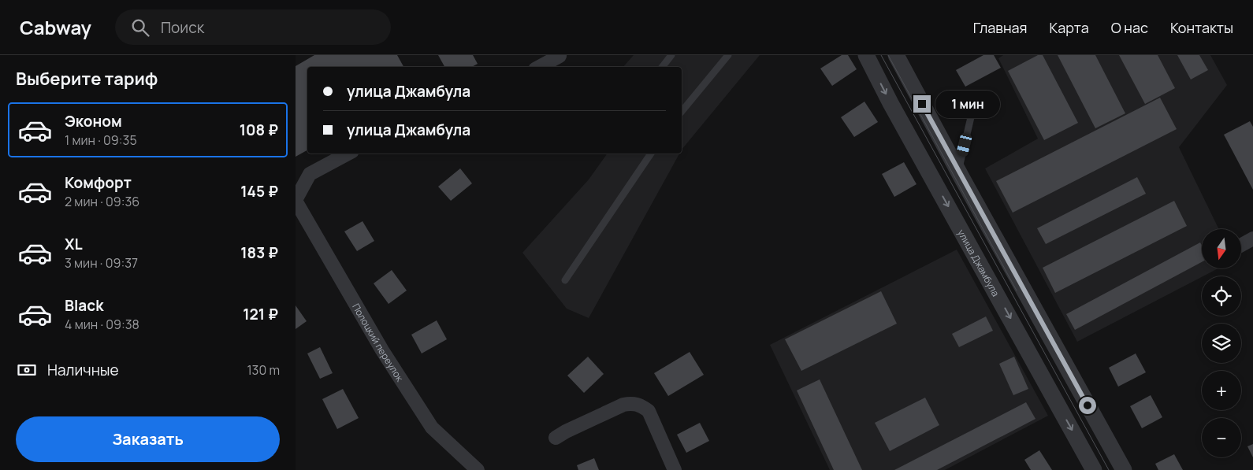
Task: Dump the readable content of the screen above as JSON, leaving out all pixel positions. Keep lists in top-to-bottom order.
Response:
{
  "streets": {
    "street": ["улица Джамбула", "Полоцкий переулок"]
  },
  "north": "bottom",
  "page": {
    "header": "Cabway",
    "search": "Поиск",
    "nav": [
      "Главная",
      "Карта",
      "О нас",
      "Контакты"
    ],
    "heading": "Выберите тариф",
    "banner": ["улица Джамбула", "улица Джамбула"],
    "bubble": "1 мин",
    "list": [
      {
        "name": "Эконом",
        "note": "1 мин · 09:35",
        "value": "108 ₽"
      },
      {
        "name": "Комфорт",
        "note": "2 мин · 09:36",
        "value": "145 ₽"
      },
      {
        "name": "XL",
        "note": "3 мин · 09:37",
        "value": "183 ₽"
      },
      {
        "name": "Black",
        "note": "4 мин · 09:38",
        "value": "121 ₽"
      }
    ],
    "map_buttons": ["+", "−"],
    "pay": ["Наличные", "130 m"],
    "buttons": "Заказать"
  }
}
